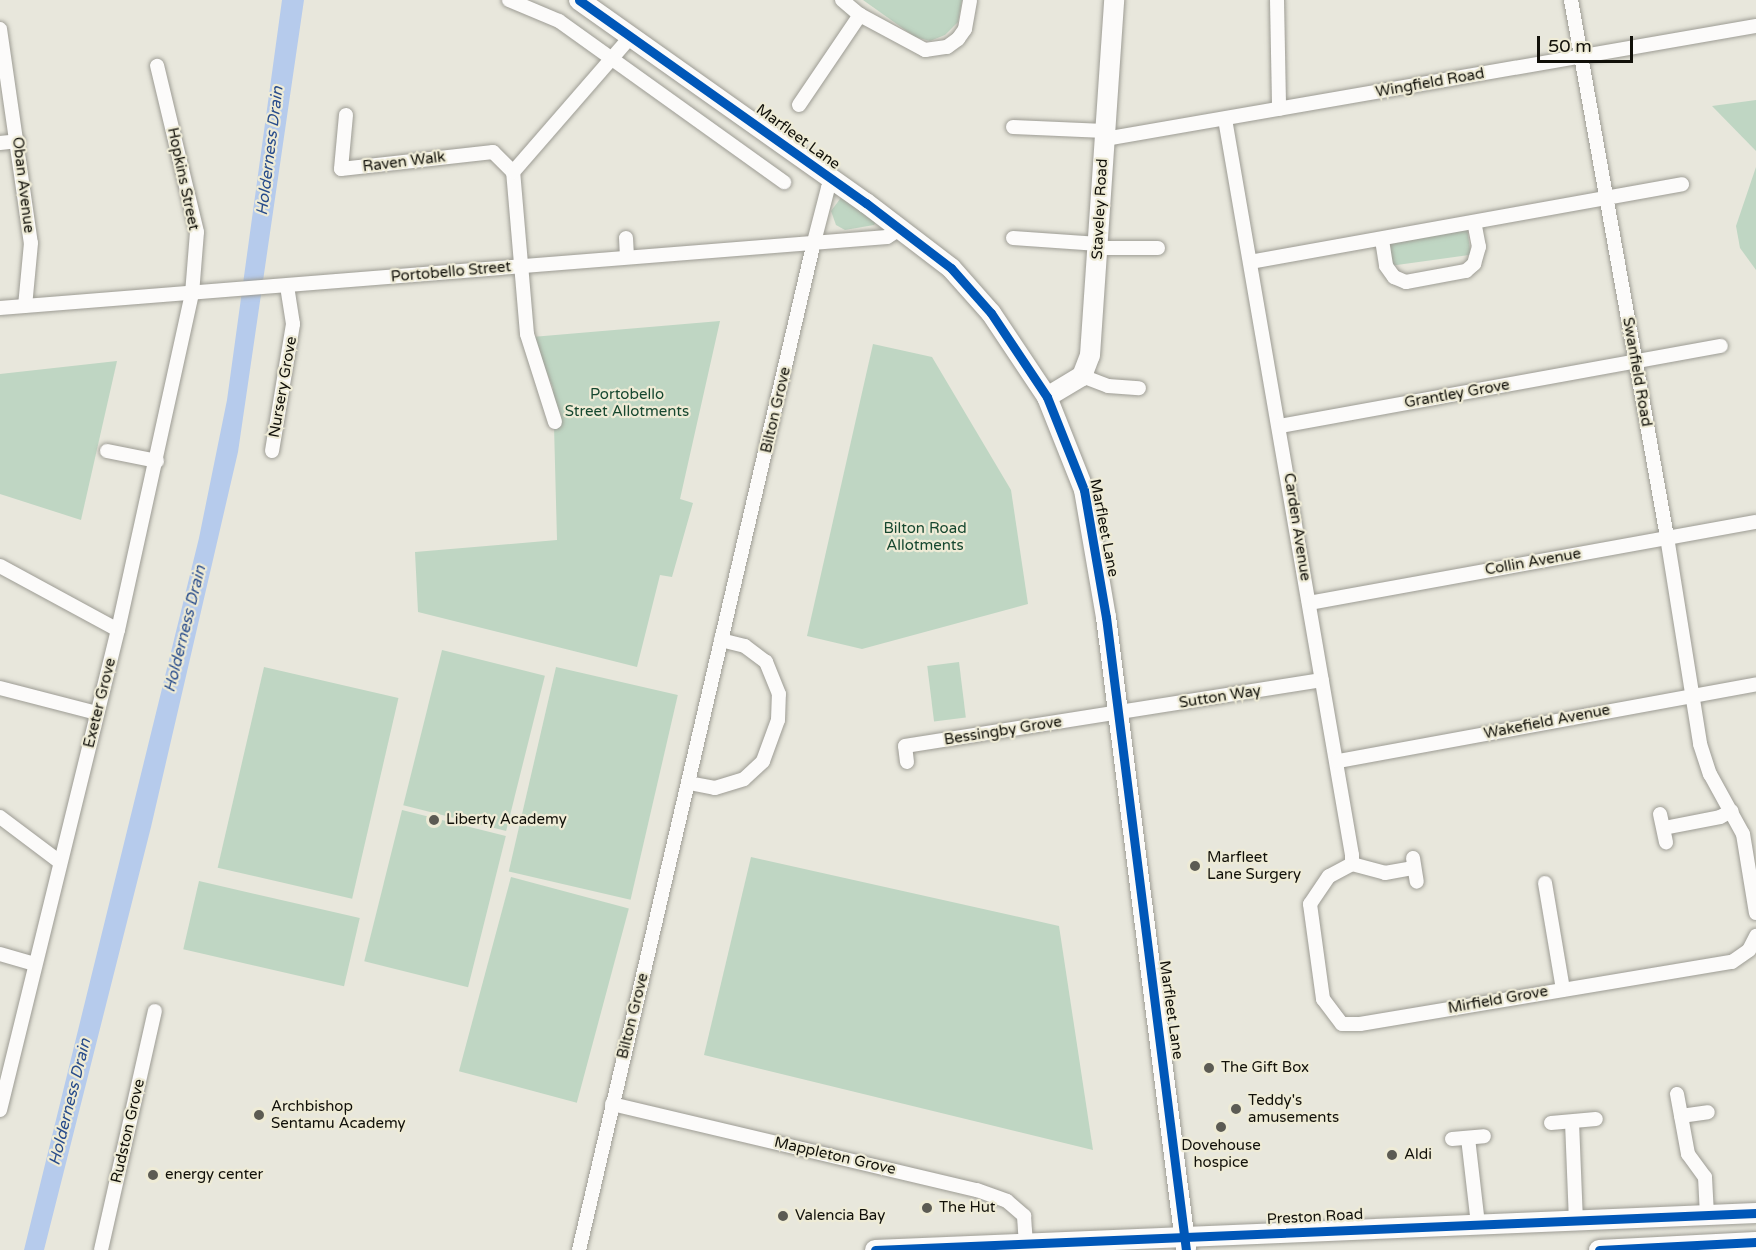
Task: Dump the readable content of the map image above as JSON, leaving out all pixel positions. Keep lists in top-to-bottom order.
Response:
{
  "streets": {
    "street": [
      "Wingfield Road",
      "Marfleet Lane",
      "Raven Walk",
      "Hopkins Street",
      "Oban Avenue",
      "Staveley Road",
      "Portobello Street",
      "Swanfield Road",
      "Nursery Grove",
      "Grantley Grove",
      "Bilton Grove",
      "Carden Avenue",
      "Collin Avenue",
      "Sutton Way",
      "Exeter Grove",
      "Wakefield Avenue",
      "Bessingby Grove",
      "Mirfield Grove",
      "Rudston Grove",
      "Mappleton Grove",
      "Preston Road"
    ]
  },
  "crossings": [
    ["Wingfield Road", "Staveley Road"],
    ["Wingfield Road", "Swanfield Road"],
    ["Wingfield Road", "Carden Avenue"],
    ["Marfleet Lane", "Portobello Street"],
    ["Marfleet Lane", "Bilton Grove"],
    ["Marfleet Lane", "Sutton Way"],
    ["Marfleet Lane", "Bessingby Grove"],
    ["Marfleet Lane", "Preston Road"],
    ["Hopkins Street", "Portobello Street"],
    ["Hopkins Street", "Exeter Grove"],
    ["Oban Avenue", "Portobello Street"],
    ["Portobello Street", "Nursery Grove"],
    ["Portobello Street", "Bilton Grove"],
    ["Portobello Street", "Exeter Grove"],
    ["Swanfield Road", "Grantley Grove"],
    ["Swanfield Road", "Collin Avenue"],
    ["Swanfield Road", "Wakefield Avenue"],
    ["Grantley Grove", "Carden Avenue"],
    ["Bilton Grove", "Mappleton Grove"],
    ["Carden Avenue", "Collin Avenue"],
    ["Carden Avenue", "Sutton Way"],
    ["Carden Avenue", "Wakefield Avenue"],
    ["Carden Avenue", "Mirfield Grove"],
    ["Sutton Way", "Bessingby Grove"],
    ["Mappleton Grove", "Preston Road"]
  ],
  "water": ["Holderness Drain"],
  "parks": ["Portobello Street Allotments", "Bilton Road Allotments"],
  "places": [
    "Liberty Academy",
    "Marfleet Lane Surgery",
    "The Gift Box",
    "Teddy's amusements",
    "Archbishop Sentamu Academy",
    "Dovehouse hospice",
    "Aldi",
    "energy center",
    "The Hut",
    "Valencia Bay"
  ],
  "scale_bar": "50 m"
}
